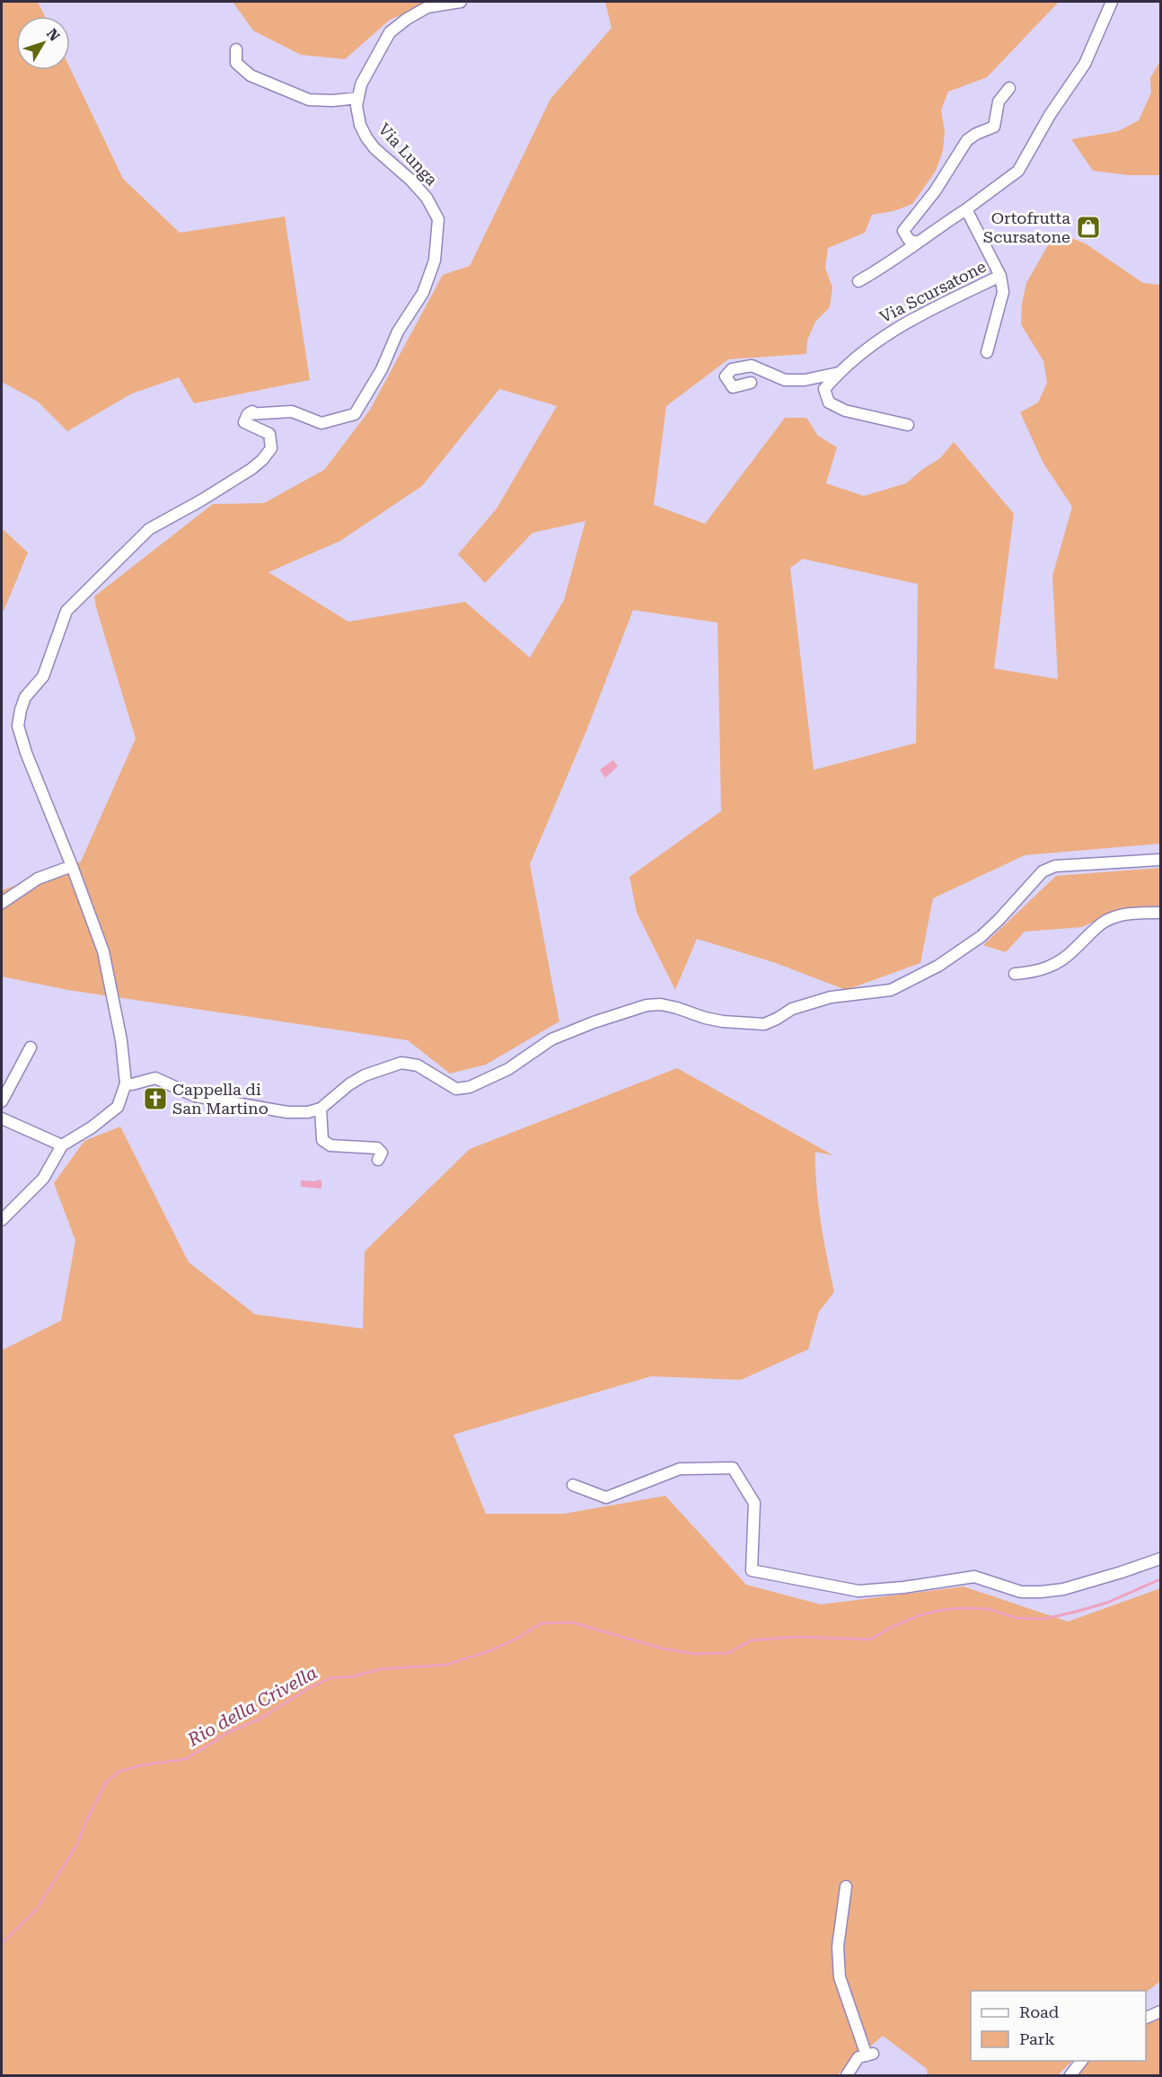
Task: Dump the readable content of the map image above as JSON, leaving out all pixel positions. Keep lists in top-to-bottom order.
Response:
{
  "streets": {
    "street": ["Via Lunga", "Via Scursatone"]
  },
  "water": ["Rio della Crivella"],
  "places": {
    "shop": ["Ortofrutta Scursatone"],
    "church": ["Cappella di San Martino"]
  },
  "legend": ["Road", "Park"],
  "north": "top right"
}
